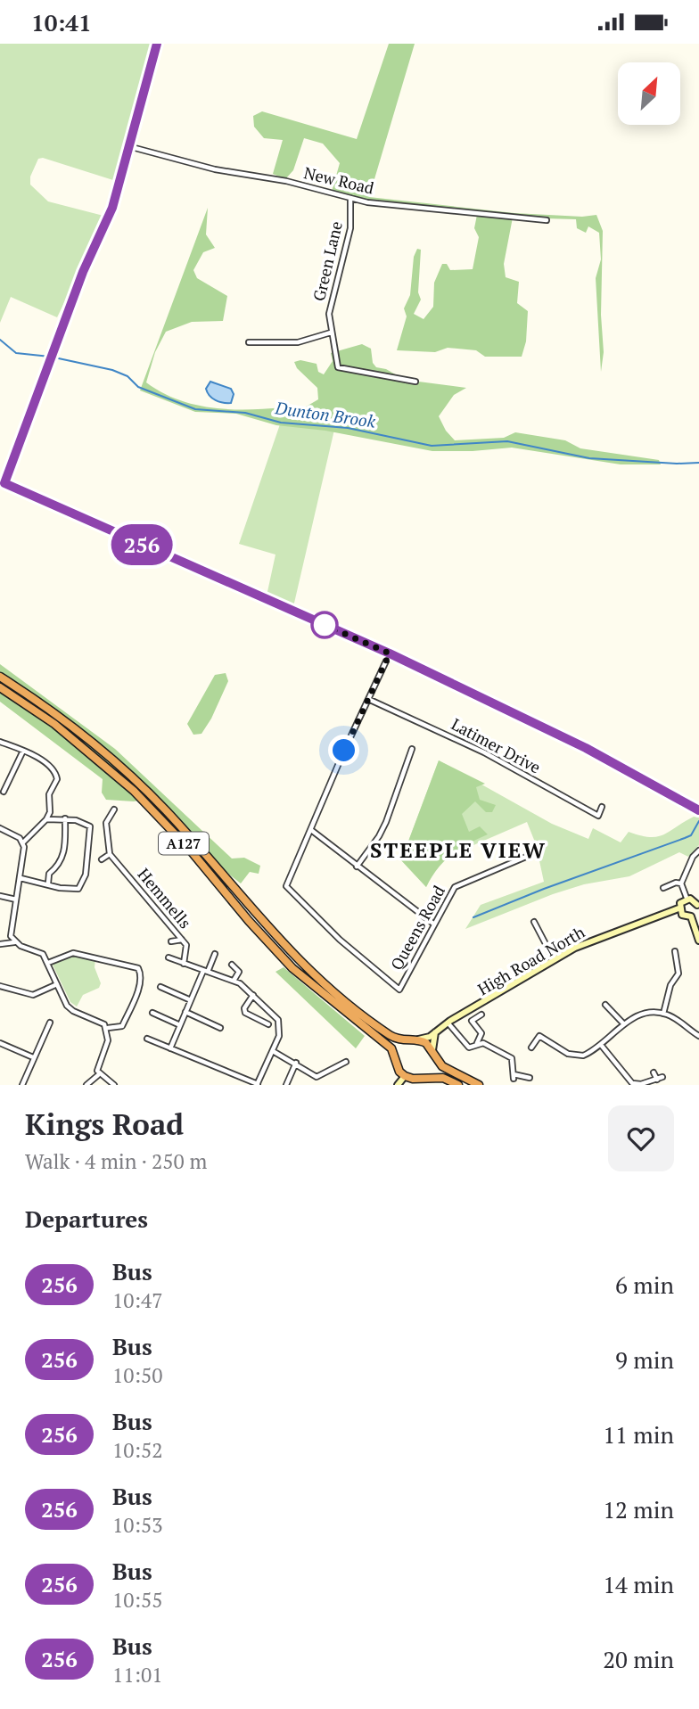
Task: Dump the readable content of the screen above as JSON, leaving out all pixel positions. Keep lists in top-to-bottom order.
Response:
{
  "streets": {
    "highway": ["A127"],
    "street": [
      "New Road",
      "Green Lane",
      "Latimer Drive",
      "Hemmells",
      "Queens Road",
      "High Road North"
    ]
  },
  "crossings": [
    ["New Road", "Green Lane"],
    ["A127", "High Road North"]
  ],
  "districts": ["STEEPLE VIEW"],
  "water": ["Dunton Brook"],
  "lines": ["bus line 256"],
  "north": "top right",
  "page": {
    "status": "10:41",
    "on_map": "256",
    "heading": [
      ["Kings Road", "Walk · 4 min · 250 m"],
      "Departures"
    ],
    "list": [
      {
        "mark": "256",
        "name": "Bus",
        "note": "10:47",
        "value": "6 min"
      },
      {
        "mark": "256",
        "name": "Bus",
        "note": "10:50",
        "value": "9 min"
      },
      {
        "mark": "256",
        "name": "Bus",
        "note": "10:52",
        "value": "11 min"
      },
      {
        "mark": "256",
        "name": "Bus",
        "note": "10:53",
        "value": "12 min"
      },
      {
        "mark": "256",
        "name": "Bus",
        "note": "10:55",
        "value": "14 min"
      },
      {
        "mark": "256",
        "name": "Bus",
        "note": "11:01",
        "value": "20 min"
      }
    ]
  }
}
